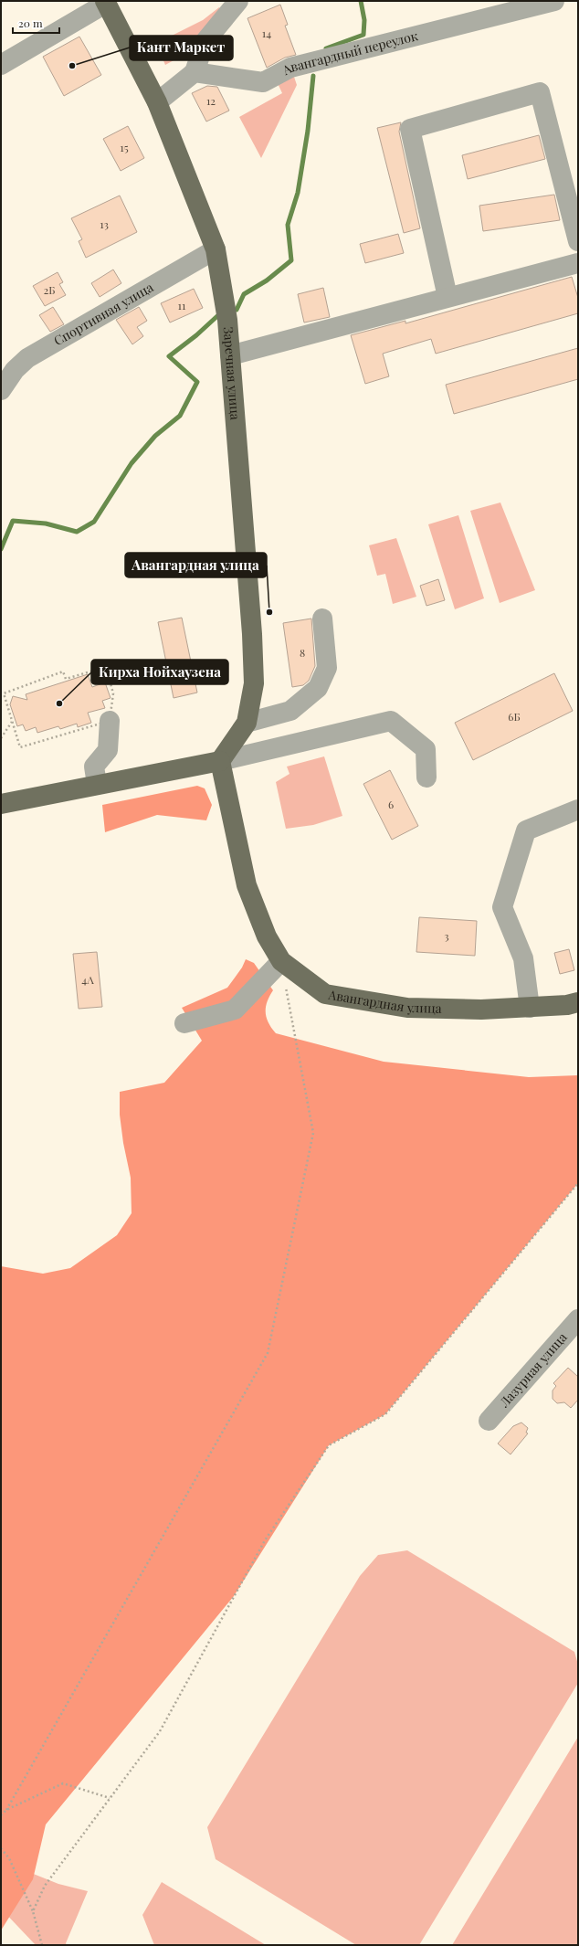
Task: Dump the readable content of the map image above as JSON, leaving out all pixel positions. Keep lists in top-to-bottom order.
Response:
{
  "streets": {
    "main road": ["Заречная улица", "Авангардная улица"],
    "street": ["Авангардный переулок", "Спортивная улица", "Лазурная улица"]
  },
  "crossings": [
    ["Спортивная улица", "Заречная улица"],
    ["Заречная улица", "Авангардная улица"]
  ],
  "places": ["Кант Маркет", "Авангардная улица", "Кирха Нойхаузена"],
  "house_numbers": [
    "14",
    "12",
    "15",
    "13",
    "2Б",
    "11",
    "8",
    "6Б",
    "6",
    "3",
    "4А"
  ],
  "scale_bar": "20 m"
}
